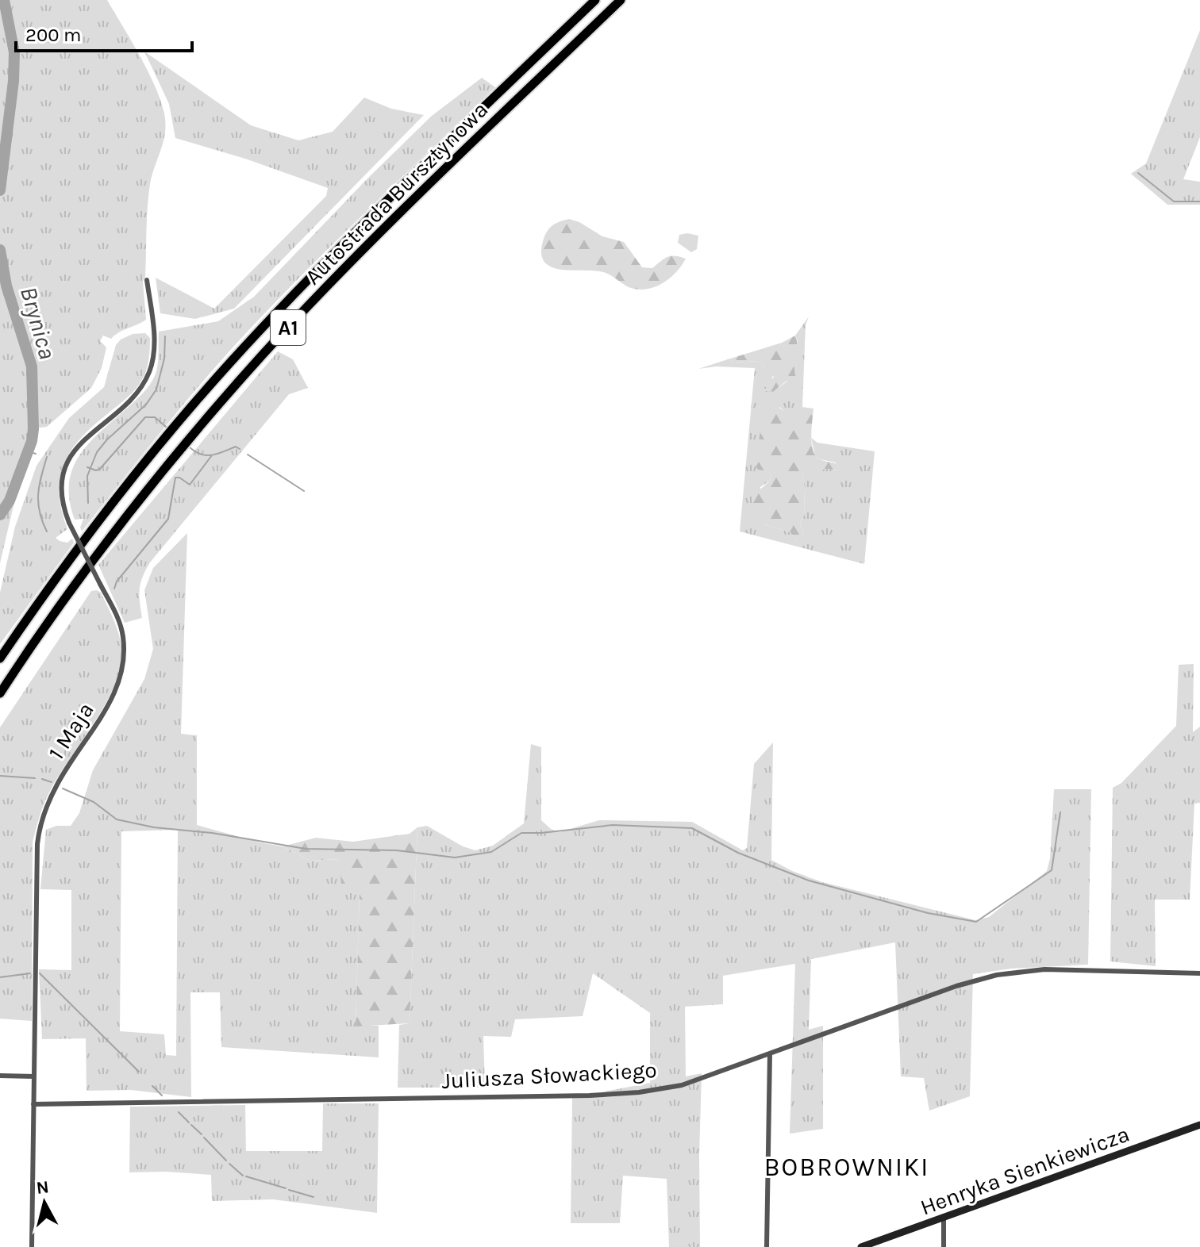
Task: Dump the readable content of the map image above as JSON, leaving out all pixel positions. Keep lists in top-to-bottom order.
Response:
{
  "streets": {
    "highway": ["Autostrada Bursztynowa", "A1"],
    "street": ["1 Maja", "Juliusza Słowackiego", "Henryka Sienkiewicza"]
  },
  "crossings": [
    ["1 Maja", "Juliusza Słowackiego"]
  ],
  "districts": ["BOBROWNIKI"],
  "water": ["Brynica"],
  "scale_bar": "200 m",
  "north": "top"
}
